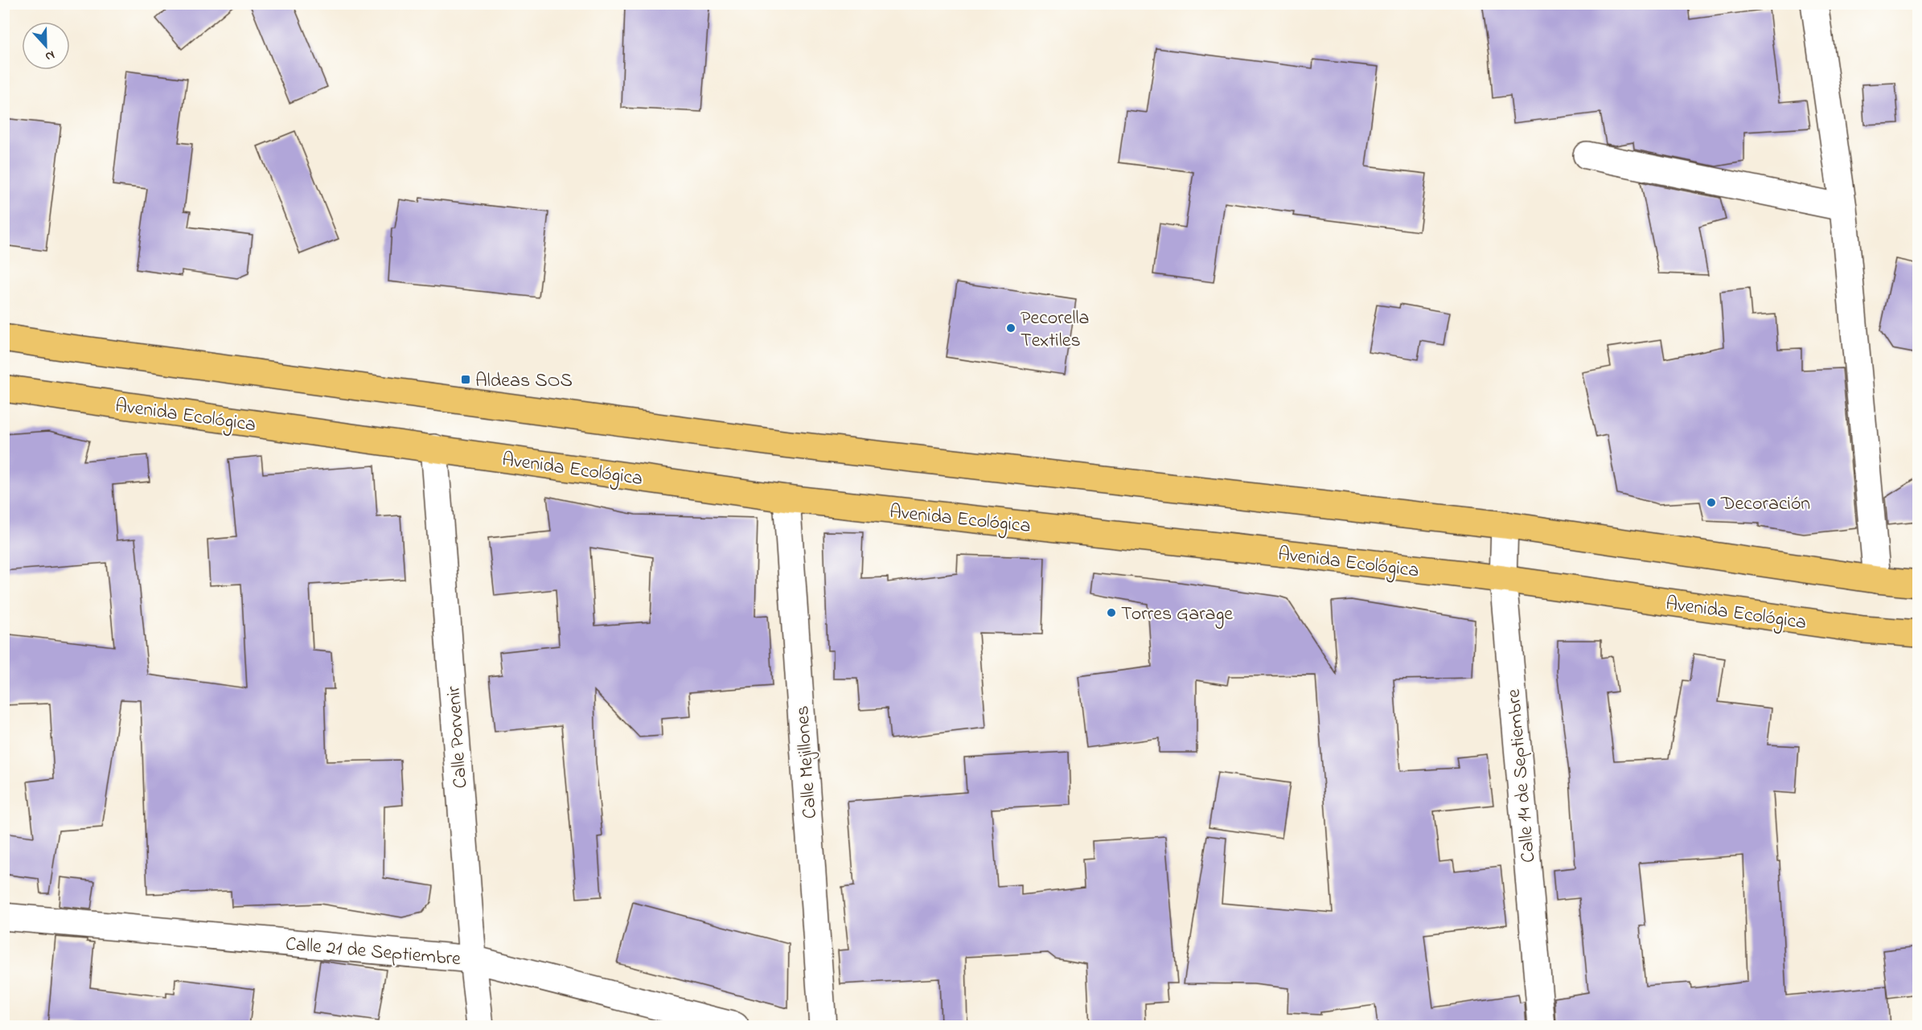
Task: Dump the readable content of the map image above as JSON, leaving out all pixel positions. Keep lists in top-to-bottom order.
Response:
{
  "streets": {
    "main road": ["Avenida Ecológica"],
    "street": [
      "Calle Porvenir",
      "Calle Mejillones",
      "Calle 14 de Septiembre",
      "Calle 21 de Septiembre"
    ]
  },
  "crossings": [
    ["Avenida Ecológica", "Calle Porvenir"],
    ["Avenida Ecológica", "Calle Mejillones"],
    ["Avenida Ecológica", "Calle 14 de Septiembre"],
    ["Calle Porvenir", "Calle 21 de Septiembre"]
  ],
  "places": {
    "other": ["Pecorella Textiles", "Decoración", "Torres Garage"],
    "transit": ["Aldeas SOS"]
  },
  "north": "bottom"
}
